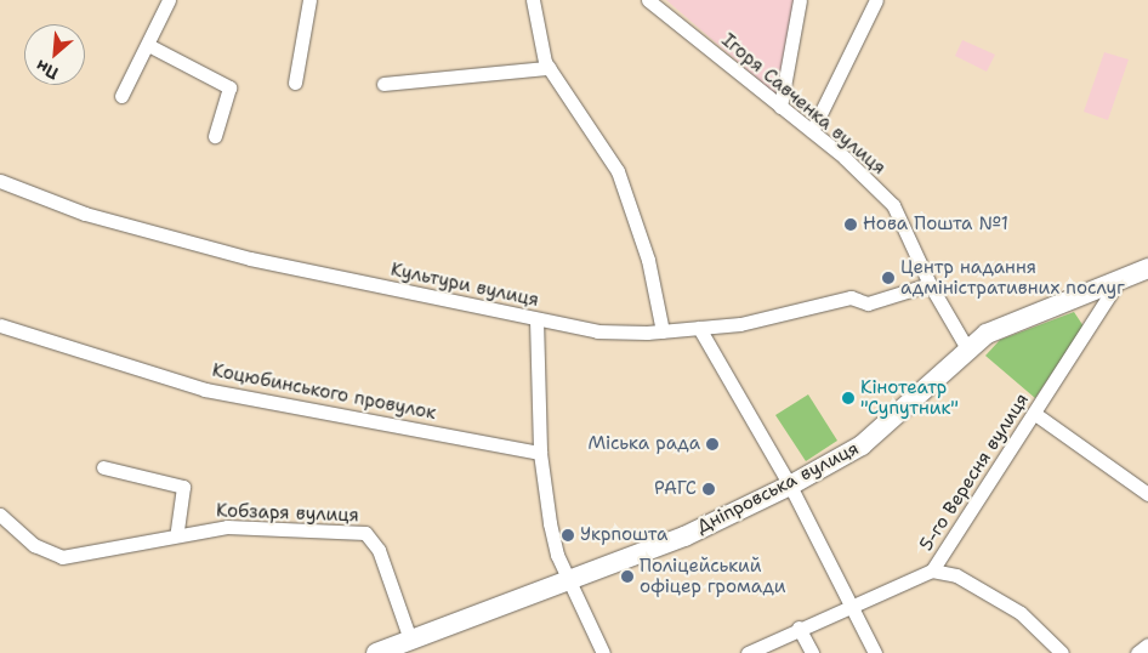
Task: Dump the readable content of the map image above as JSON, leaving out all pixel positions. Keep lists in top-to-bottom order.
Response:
{
  "streets": {
    "highway": ["Дніпровська вулиця"],
    "street": [
      "Ігоря Савченка вулиця",
      "Культури вулиця",
      "Коцюбинського провулок",
      "5-го Вересня вулиця",
      "Кобзаря вулиця"
    ]
  },
  "crossings": [
    ["Ігоря Савченка вулиця", "Культури вулиця"],
    ["Ігоря Савченка вулиця", "Дніпровська вулиця"],
    ["5-го Вересня вулиця", "Дніпровська вулиця"],
    ["Дніпровська вулиця", "Кобзаря вулиця"]
  ],
  "places": [
    "Нова Пошта №1",
    "Центр надання адміністративних послуг",
    "Кінотеатр \"Супутник\"",
    "Міська рада",
    "РАГС",
    "Укрпошта",
    "Поліцейський офіцер громади"
  ],
  "north": "bottom left"
}
